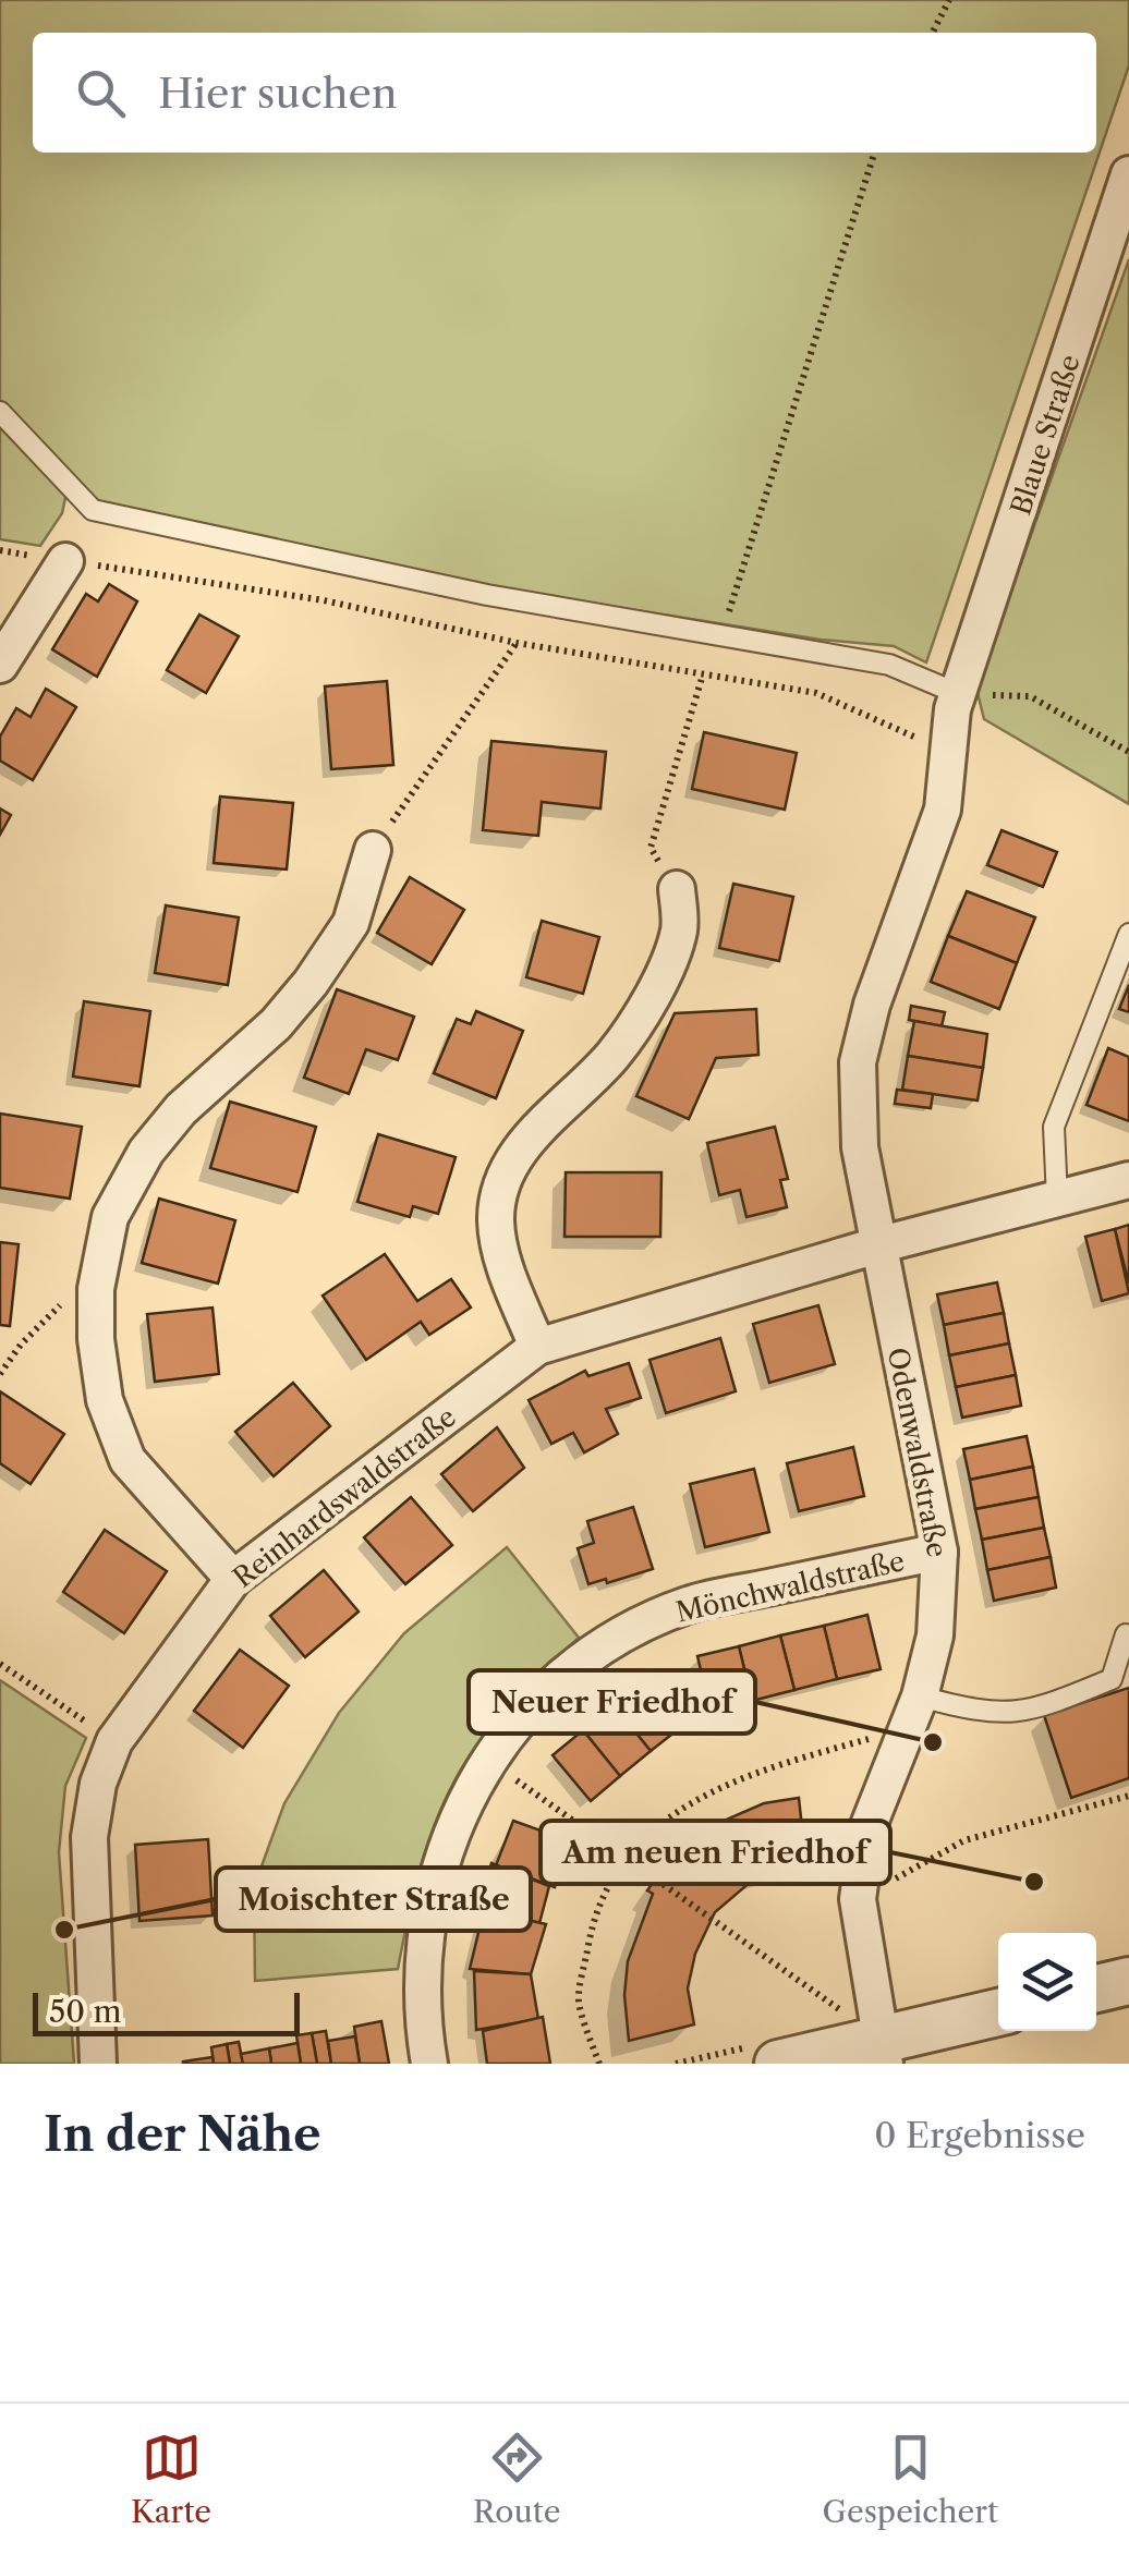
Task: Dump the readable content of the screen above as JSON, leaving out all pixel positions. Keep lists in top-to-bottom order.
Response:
{
  "streets": {
    "street": [
      "Blaue Straße",
      "Odenwaldstraße",
      "Reinhardswaldstraße",
      "Mönchwaldstraße"
    ]
  },
  "crossings": [
    ["Blaue Straße", "Odenwaldstraße"],
    ["Odenwaldstraße", "Reinhardswaldstraße"],
    ["Odenwaldstraße", "Mönchwaldstraße"]
  ],
  "places": ["Neuer Friedhof", "Am neuen Friedhof", "Moischter Straße"],
  "scale_bar": "50 m",
  "page": {
    "search": "Hier suchen",
    "scale": "50 m",
    "heading": ["In der Nähe", "0 Ergebnisse"],
    "nav": ["Karte", "Route", "Gespeichert"]
  }
}
